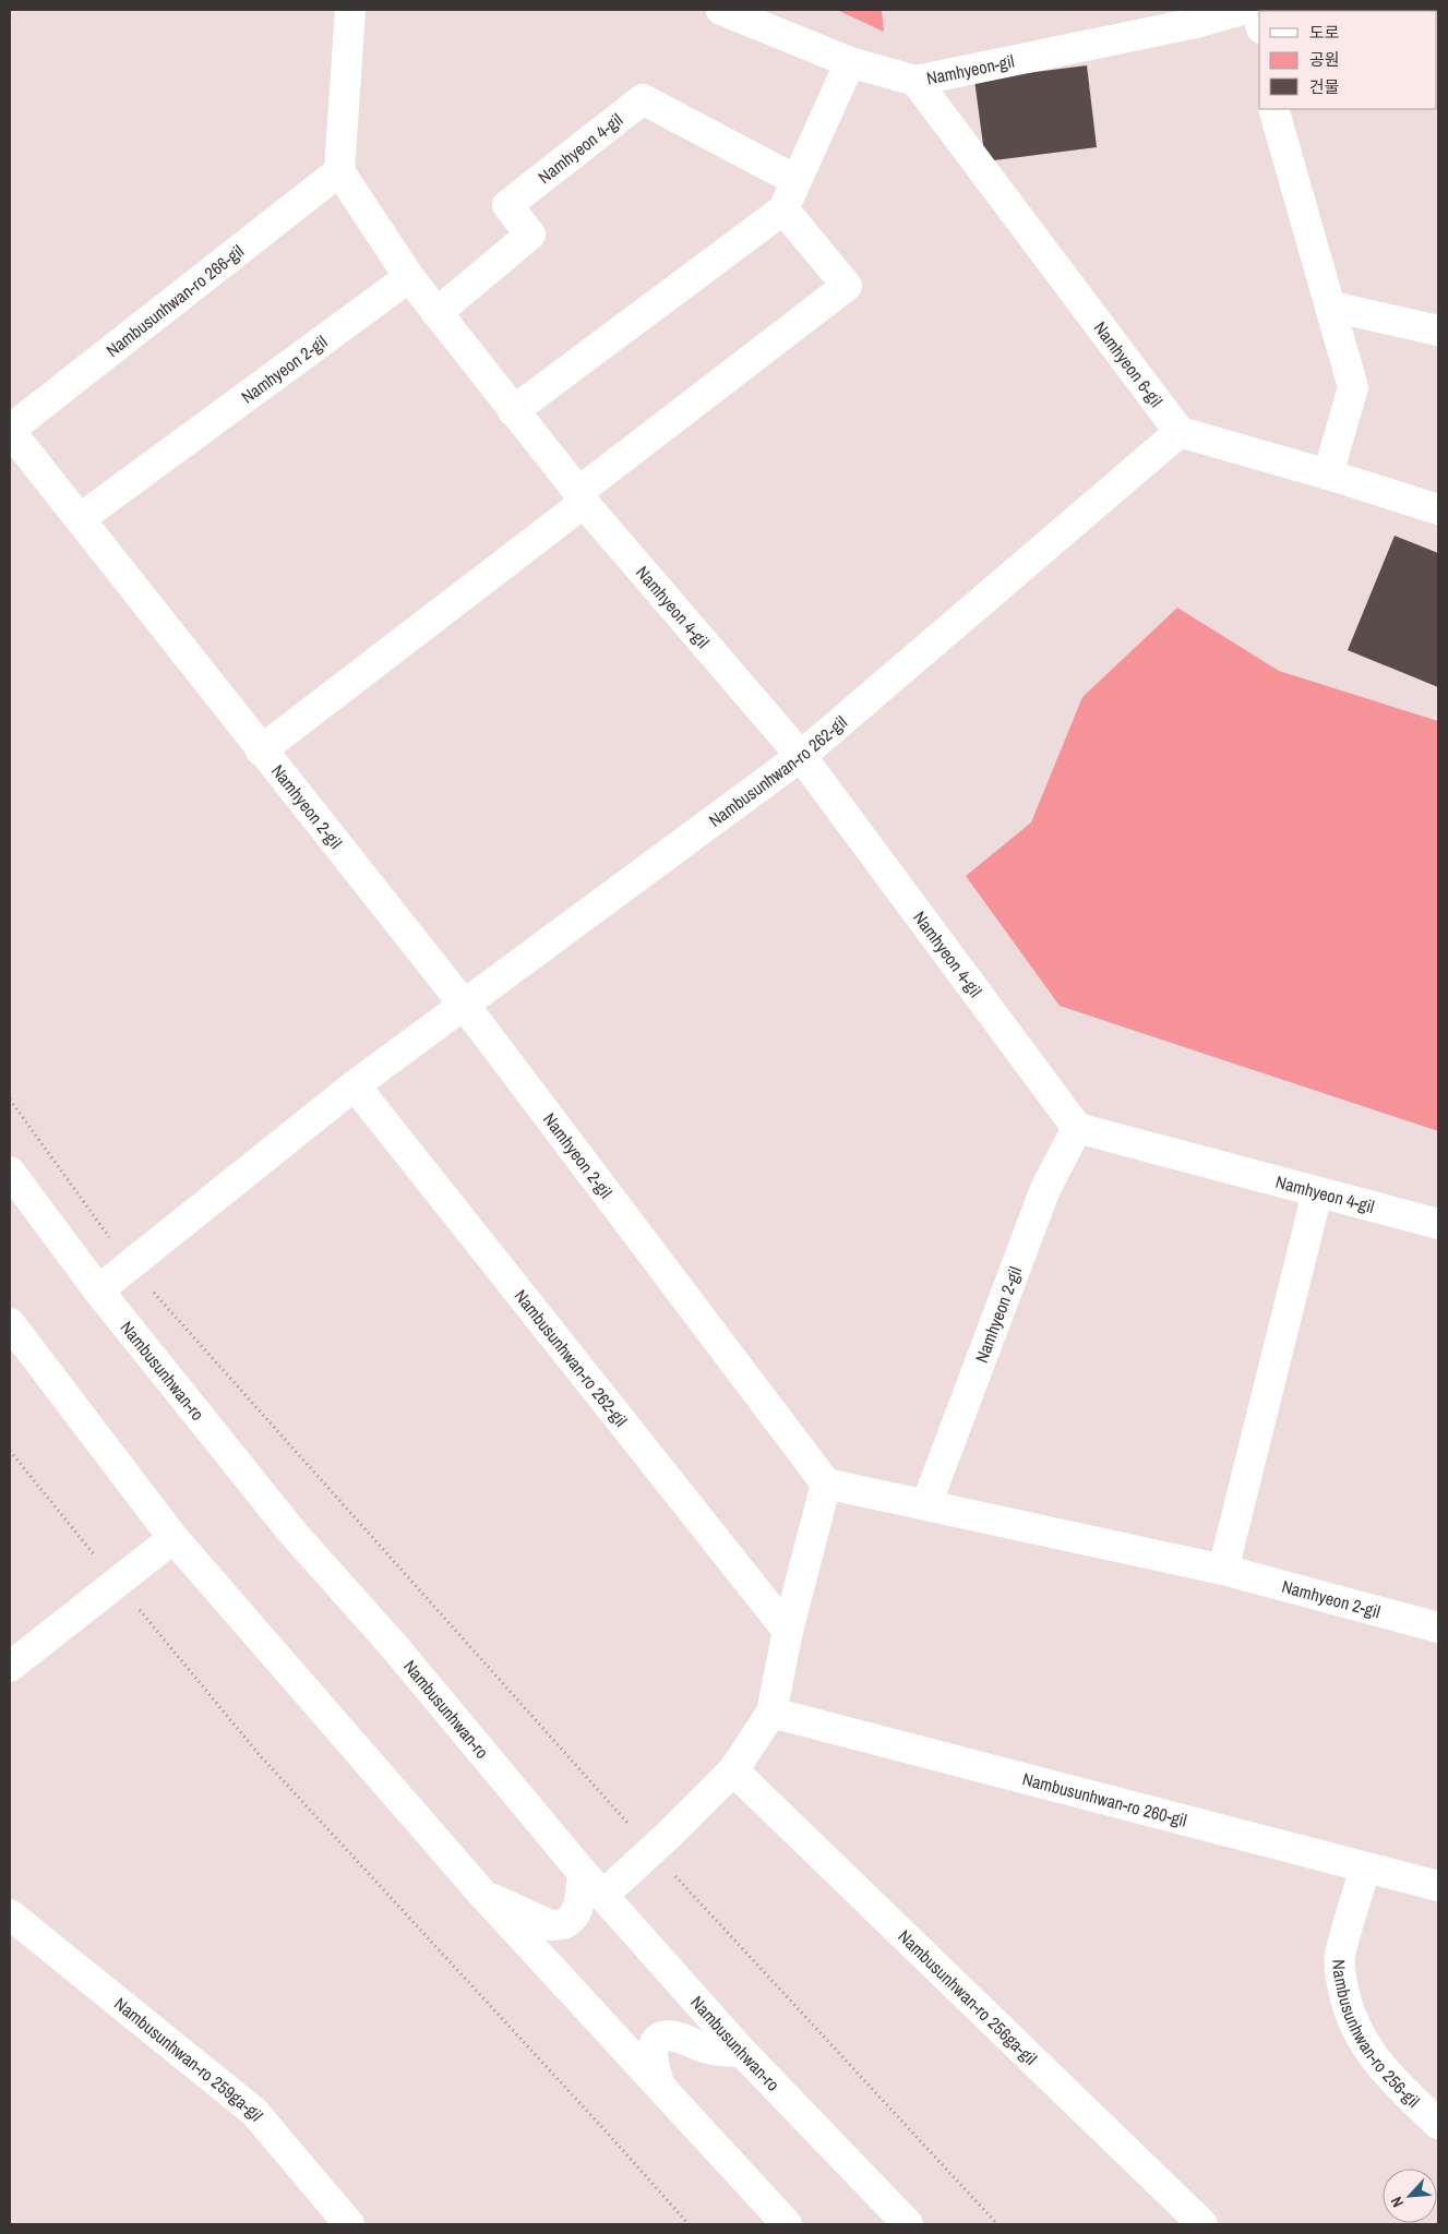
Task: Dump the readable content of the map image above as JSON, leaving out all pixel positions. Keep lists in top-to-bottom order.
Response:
{
  "streets": {
    "street": [
      "Namhyeon-gil",
      "Namhyeon 4-gil",
      "Nambusunhwan-ro 266-gil",
      "Namhyeon 6-gil",
      "Namhyeon 2-gil",
      "Nambusunhwan-ro 262-gil",
      "Nambusunhwan-ro",
      "Nambusunhwan-ro 260-gil",
      "Nambusunhwan-ro 256ga-gil",
      "Nambusunhwan-ro 256-gil",
      "Nambusunhwan-ro 259ga-gil"
    ]
  },
  "crossings": [
    ["Namhyeon-gil", "Namhyeon 6-gil"],
    ["Namhyeon 4-gil", "Nambusunhwan-ro 266-gil"],
    ["Namhyeon 4-gil", "Namhyeon 2-gil"],
    ["Namhyeon 4-gil", "Nambusunhwan-ro 262-gil"],
    ["Nambusunhwan-ro 266-gil", "Namhyeon 2-gil"],
    ["Namhyeon 6-gil", "Nambusunhwan-ro 262-gil"],
    ["Namhyeon 2-gil", "Nambusunhwan-ro 262-gil"],
    ["Nambusunhwan-ro 262-gil", "Nambusunhwan-ro"],
    ["Nambusunhwan-ro 260-gil", "Nambusunhwan-ro 256-gil"]
  ],
  "legend": ["도로", "공원", "건물"],
  "north": "bottom left"
}
